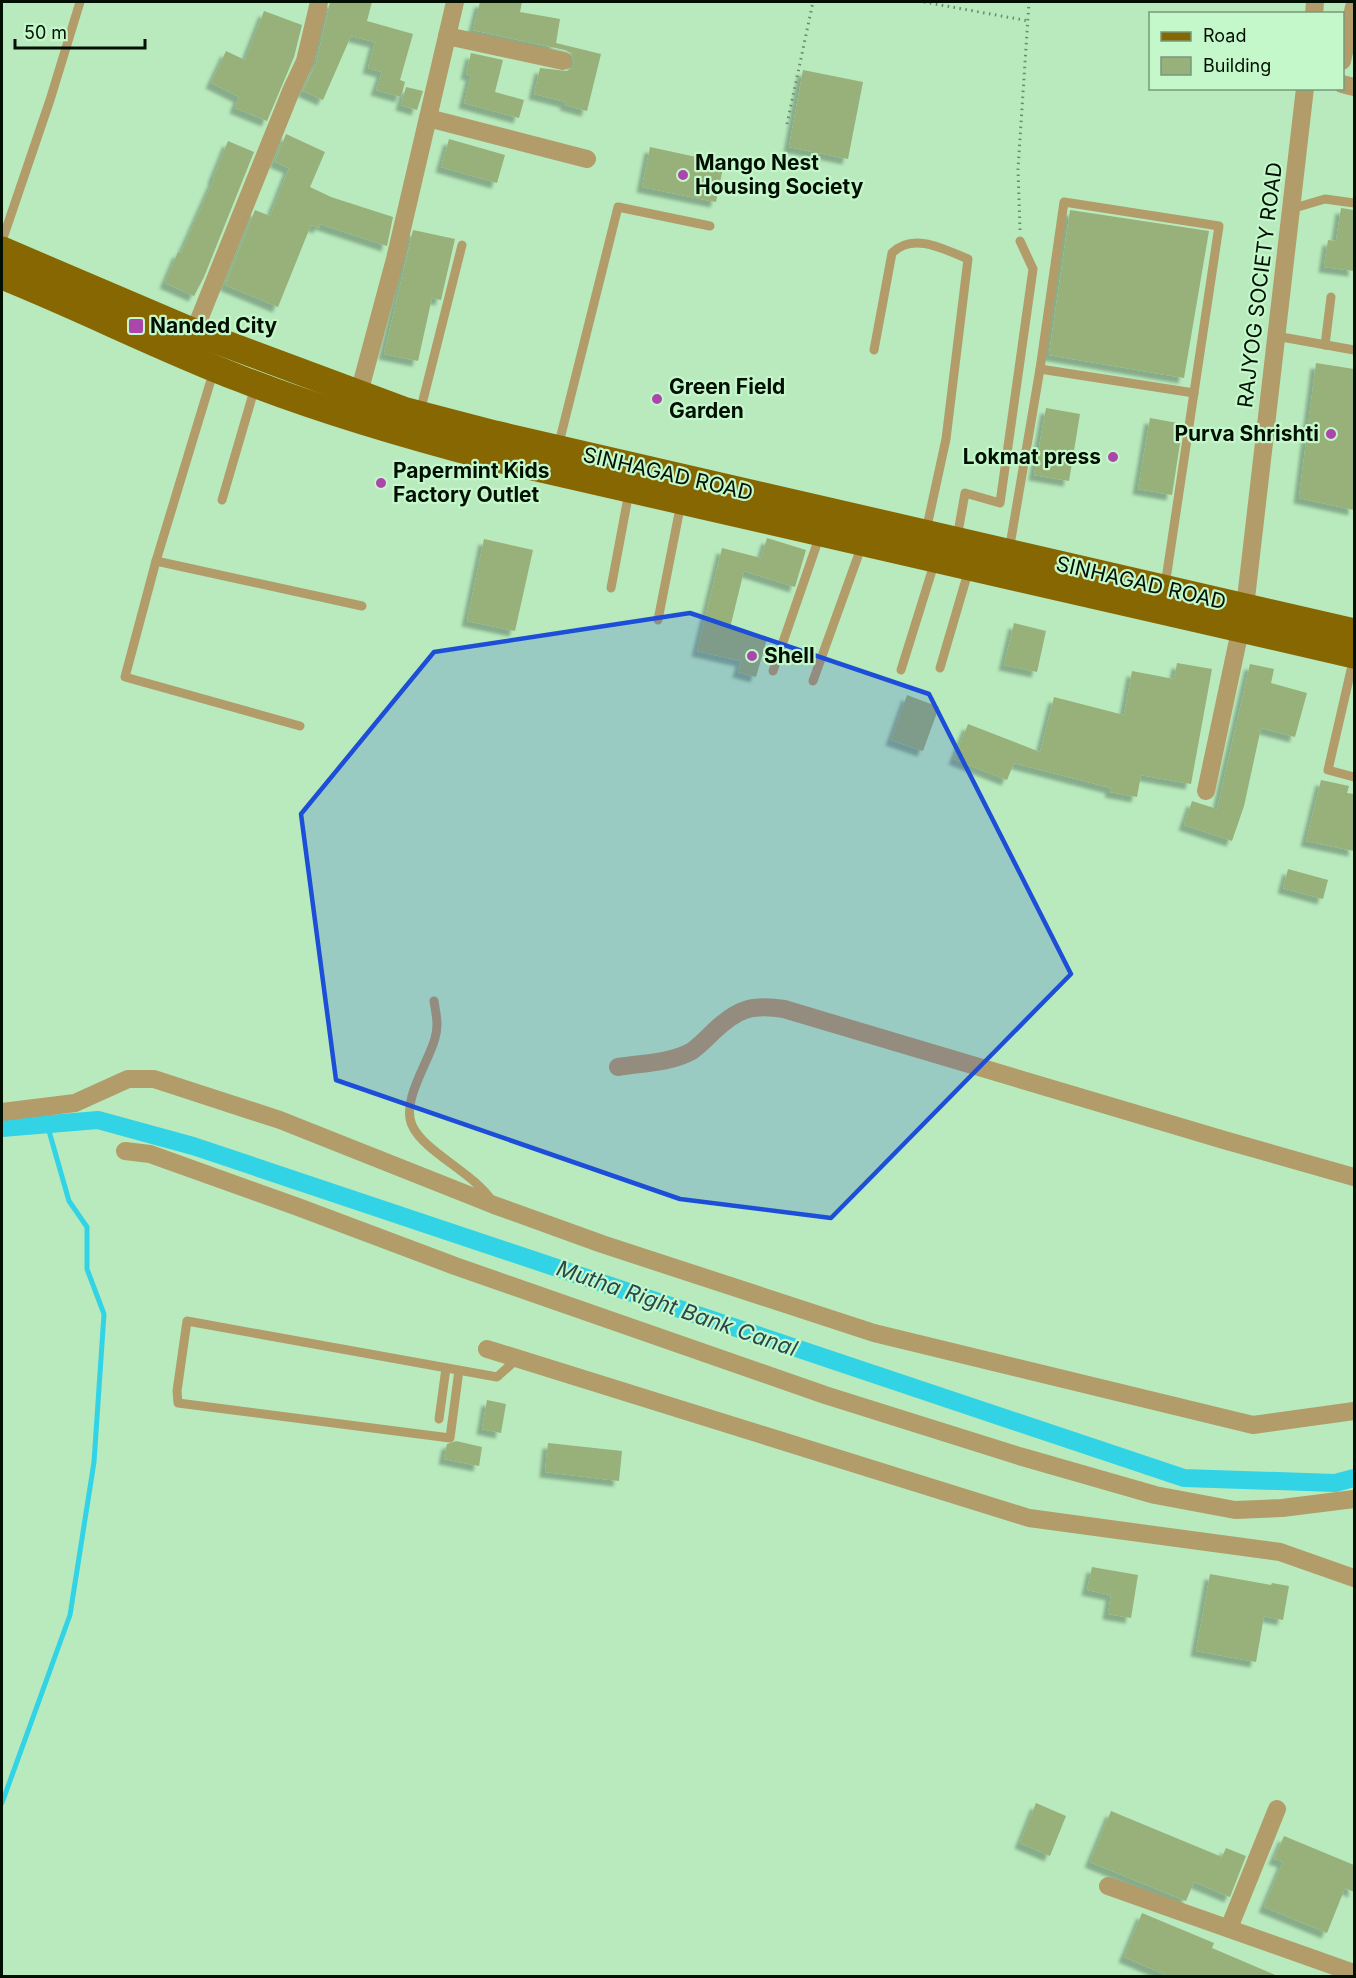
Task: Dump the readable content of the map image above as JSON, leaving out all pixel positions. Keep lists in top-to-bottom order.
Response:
{
  "streets": {
    "main road": ["SINHAGAD ROAD"],
    "street": ["RAJYOG SOCIETY ROAD"]
  },
  "crossings": [
    ["RAJYOG SOCIETY ROAD", "SINHAGAD ROAD"]
  ],
  "water": ["Mutha Right Bank Canal"],
  "places": {
    "other": [
      "Mango Nest Housing Society",
      "Green Field Garden",
      "Purva Shrishti",
      "Lokmat press",
      "Papermint Kids Factory Outlet",
      "Shell"
    ],
    "transit": ["Nanded City"]
  },
  "legend": ["Road", "Building"],
  "scale_bar": "50 m"
}
